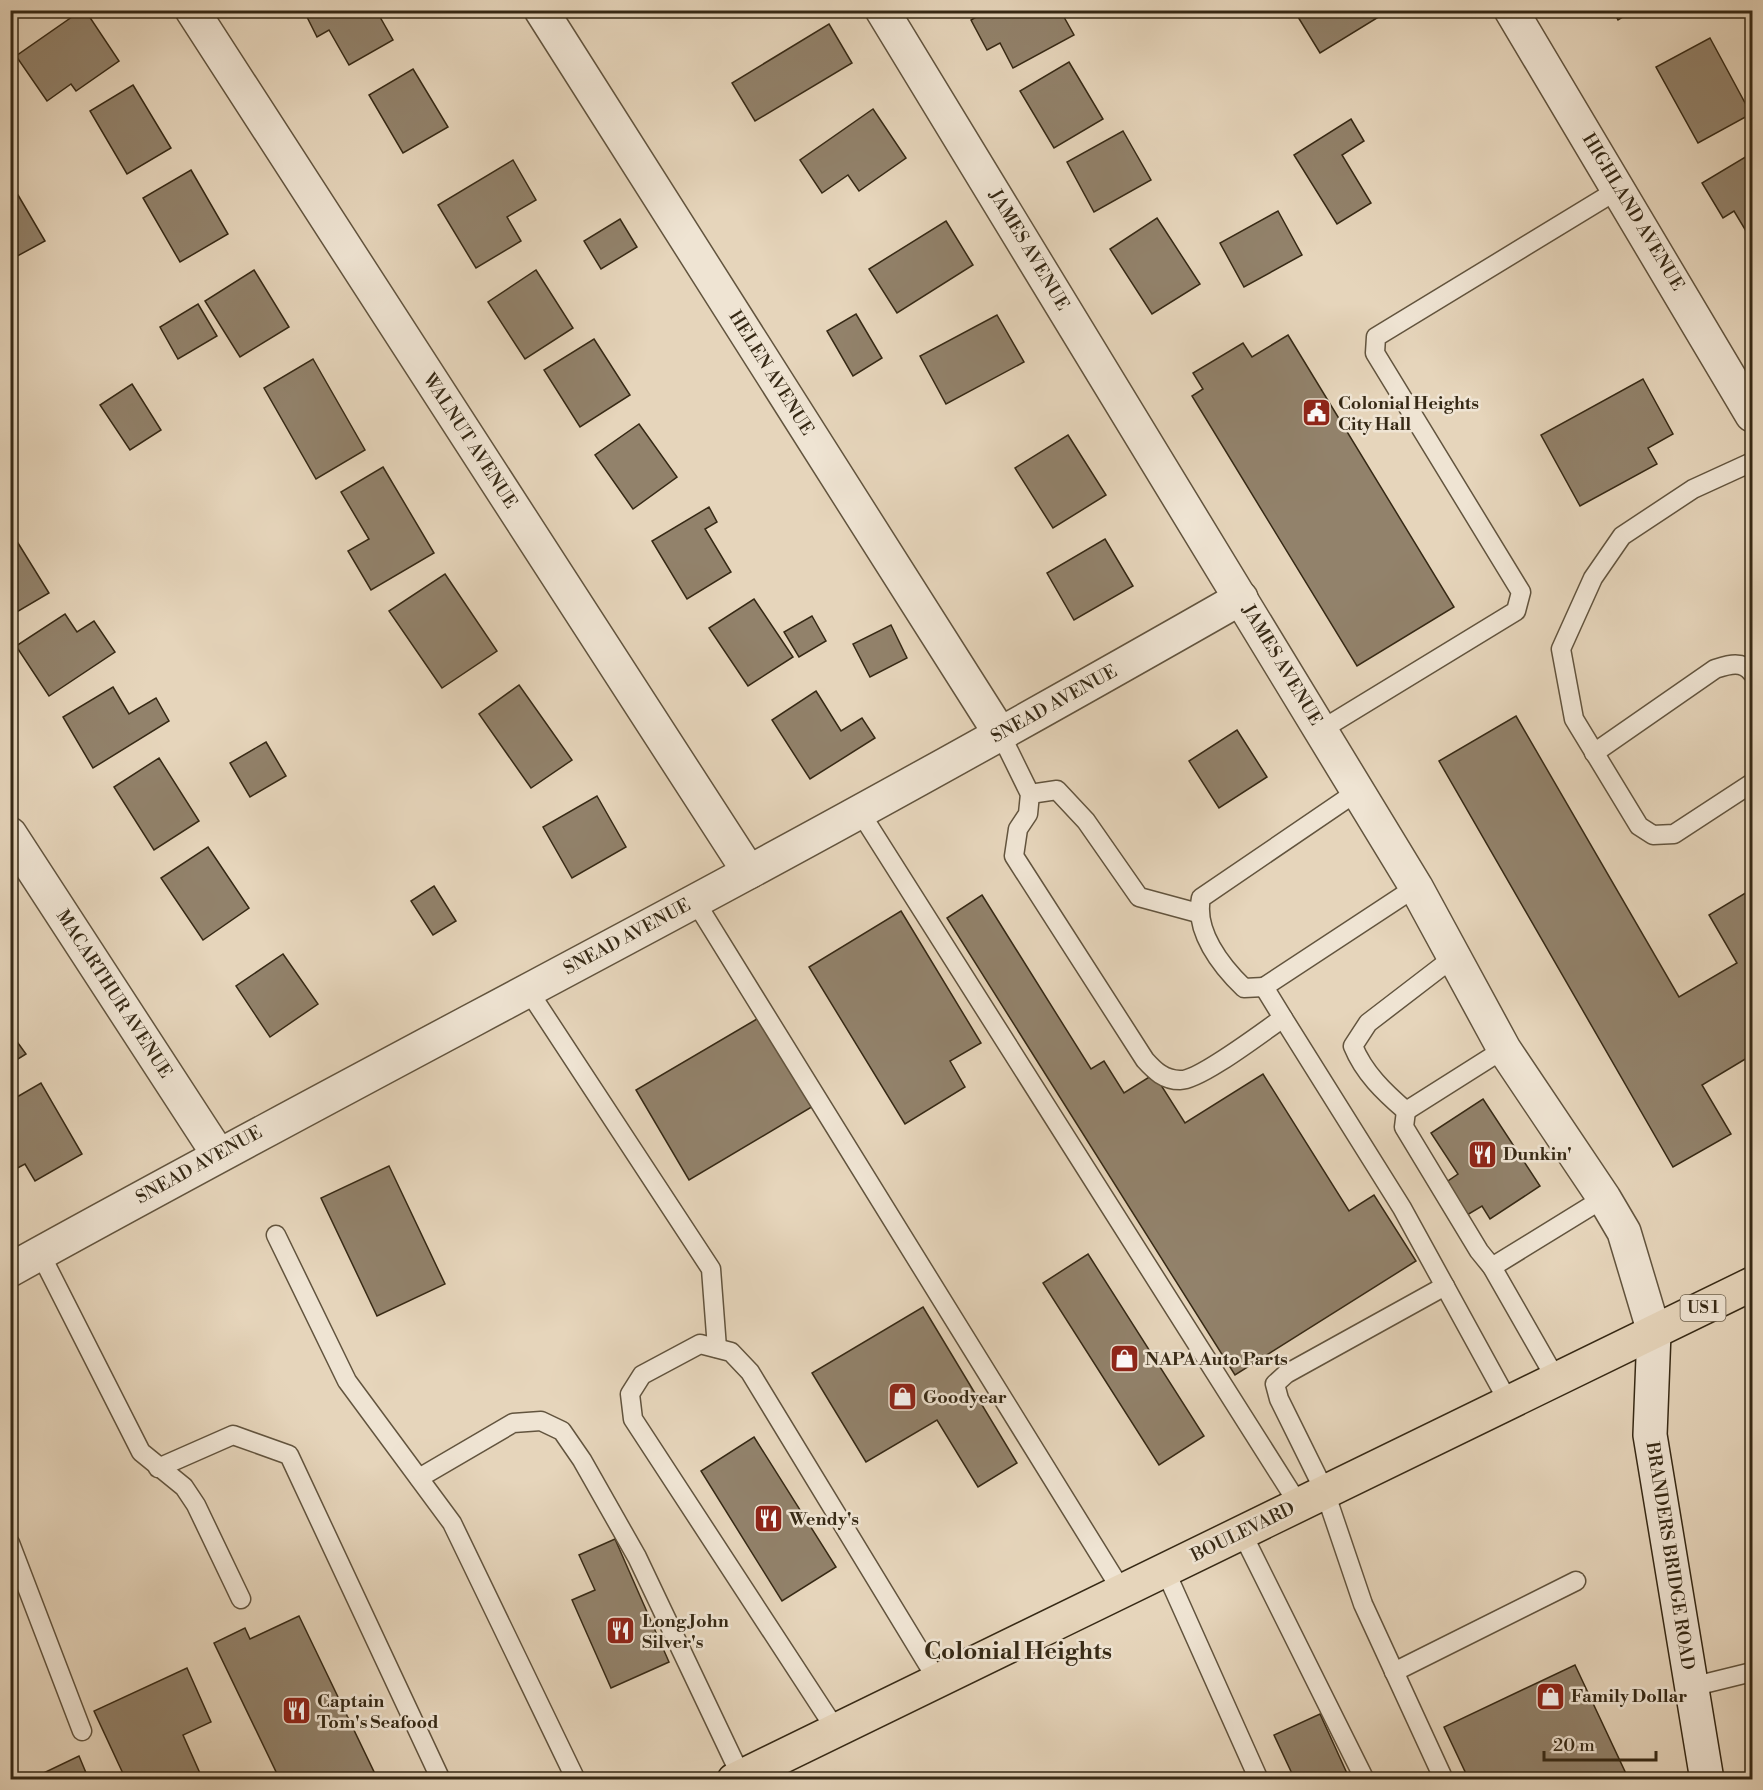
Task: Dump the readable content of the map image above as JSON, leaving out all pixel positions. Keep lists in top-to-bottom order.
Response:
{
  "streets": {
    "main road": ["US 1", "BOULEVARD"],
    "street": [
      "HIGHLAND AVENUE",
      "JAMES AVENUE",
      "HELEN AVENUE",
      "WALNUT AVENUE",
      "SNEAD AVENUE",
      "MACARTHUR AVENUE",
      "BRANDERS BRIDGE ROAD"
    ]
  },
  "crossings": [
    ["JAMES AVENUE", "SNEAD AVENUE"],
    ["JAMES AVENUE", "BOULEVARD"],
    ["JAMES AVENUE", "BRANDERS BRIDGE ROAD"],
    ["HELEN AVENUE", "SNEAD AVENUE"],
    ["WALNUT AVENUE", "SNEAD AVENUE"],
    ["SNEAD AVENUE", "MACARTHUR AVENUE"],
    ["BOULEVARD", "BRANDERS BRIDGE ROAD"]
  ],
  "districts": ["Colonial Heights"],
  "places": {
    "public building": ["Colonial Heights City Hall"],
    "restaurant": [
      "Dunkin'",
      "Wendy's",
      "Long John Silver's",
      "Captain Tom's Seafood"
    ],
    "shop": ["NAPA Auto Parts", "Goodyear", "Family Dollar"]
  },
  "scale_bar": "20 m"
}
